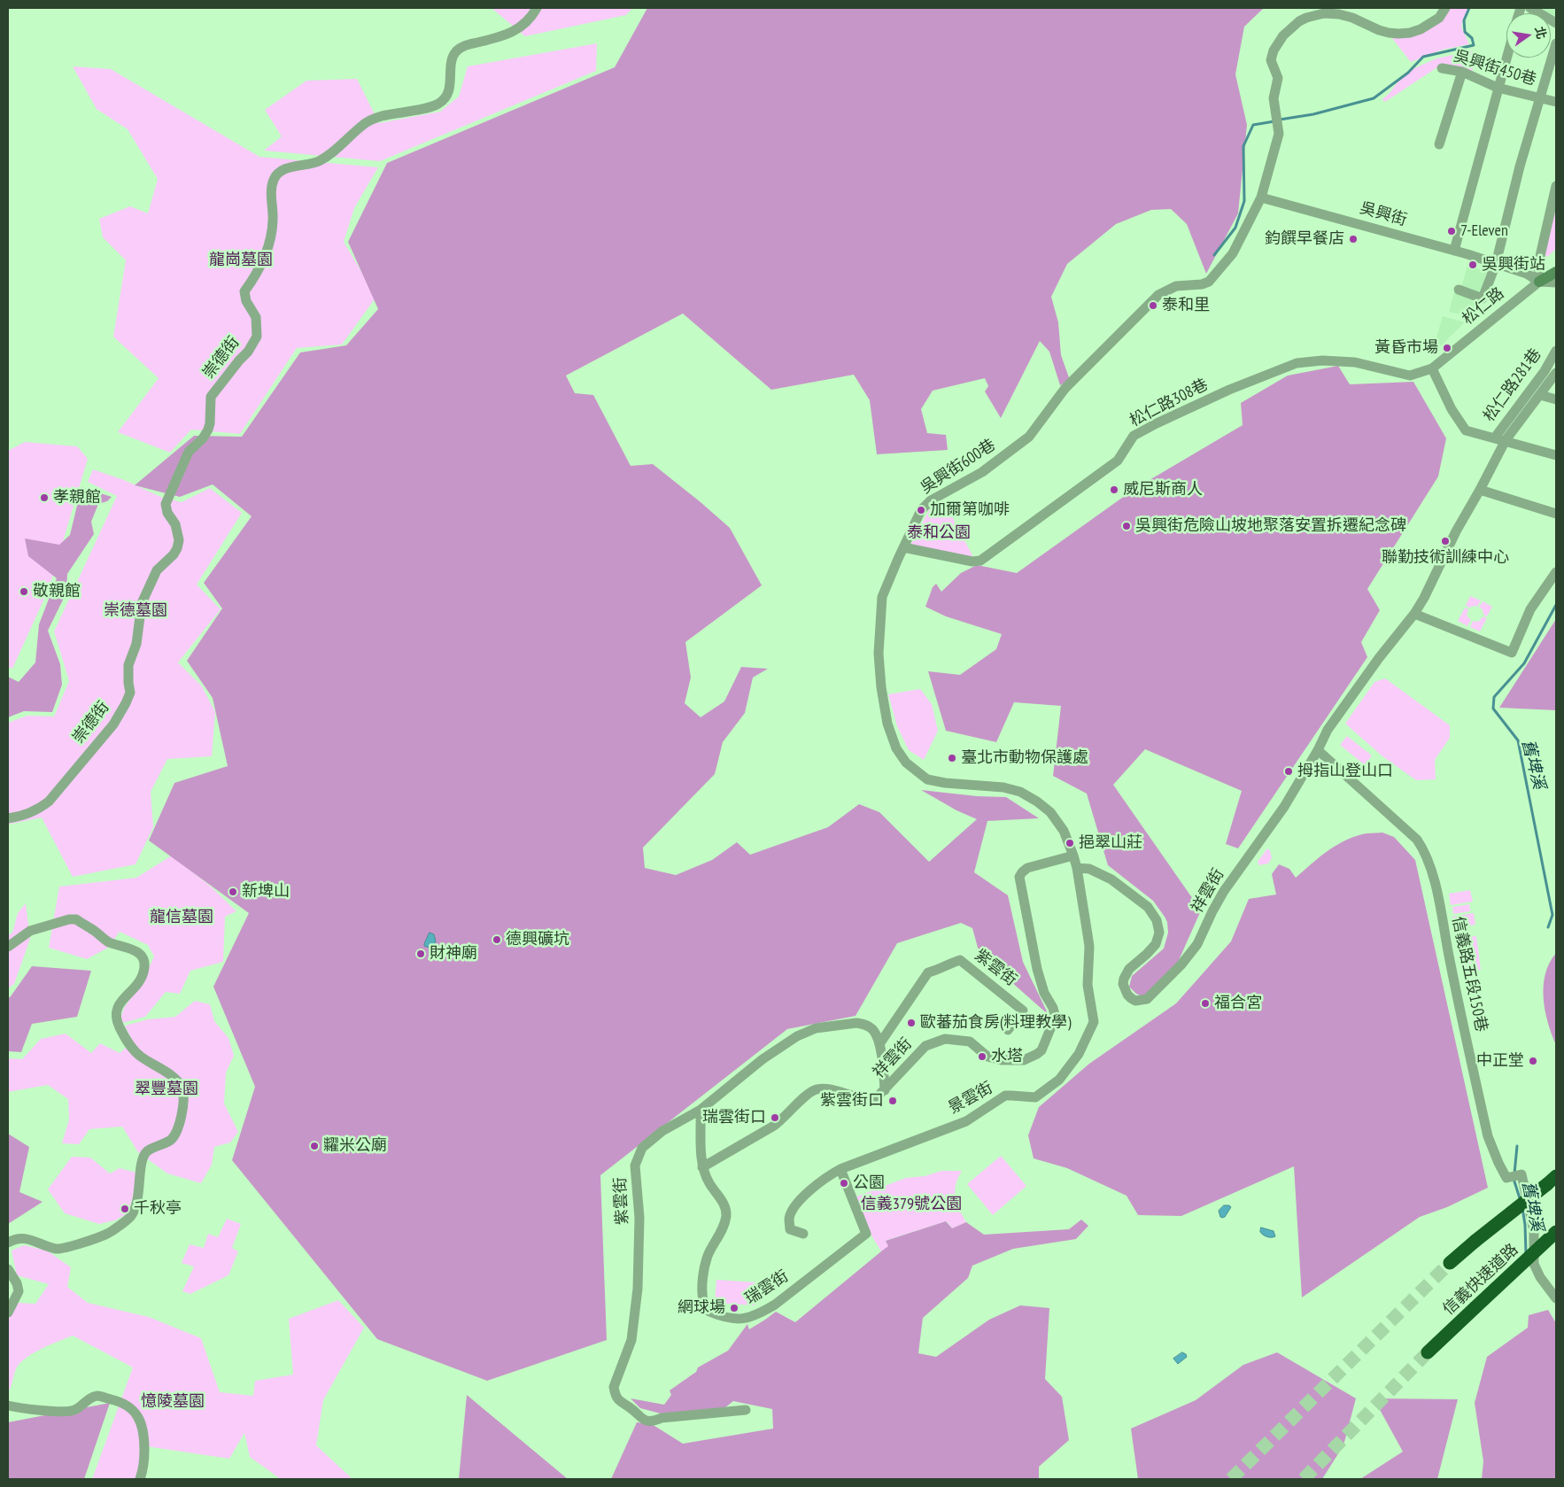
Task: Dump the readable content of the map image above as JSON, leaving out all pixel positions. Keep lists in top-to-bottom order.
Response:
{
  "streets": {
    "highway": ["信義快速道路"],
    "street": [
      "吳興街450巷",
      "吳興街",
      "松仁路",
      "崇德街",
      "松仁路281巷",
      "松仁路308巷",
      "吳興街600巷",
      "祥雲街",
      "紫雲街",
      "信義路五段150巷",
      "景雲街",
      "瑞雲街"
    ]
  },
  "crossings": [
    ["吳興街", "松仁路"],
    ["吳興街", "吳興街600巷"],
    ["松仁路", "松仁路308巷"],
    ["松仁路308巷", "吳興街600巷"],
    ["吳興街600巷", "祥雲街"],
    ["吳興街600巷", "景雲街"],
    ["祥雲街", "紫雲街"],
    ["祥雲街", "信義路五段150巷"],
    ["祥雲街", "景雲街"],
    ["祥雲街", "瑞雲街"],
    ["紫雲街", "瑞雲街"],
    ["景雲街", "瑞雲街"]
  ],
  "water": ["舊埤溪"],
  "parks": [
    "龍崗墓園",
    "泰和公園",
    "崇德墓園",
    "龍信墓園",
    "翠豐墓園",
    "信義379號公園",
    "憶陵墓園"
  ],
  "places": [
    "7-Eleven",
    "鈞饌早餐店",
    "吳興街站",
    "泰和里",
    "黃昏市場",
    "威尼斯商人",
    "孝親館",
    "加爾第咖啡",
    "吳興街危險山坡地聚落安置拆遷紀念碑",
    "聯勤技術訓練中心",
    "敬親館",
    "臺北市動物保護處",
    "拇指山登山口",
    "挹翠山莊",
    "新埤山",
    "德興礦坑",
    "財神廟",
    "福合宮",
    "歐蕃茄食房(料理教學)",
    "水塔",
    "中正堂",
    "紫雲街口",
    "瑞雲街口",
    "糶米公廟",
    "公園",
    "千秋亭",
    "網球場"
  ],
  "north": "right"
}
